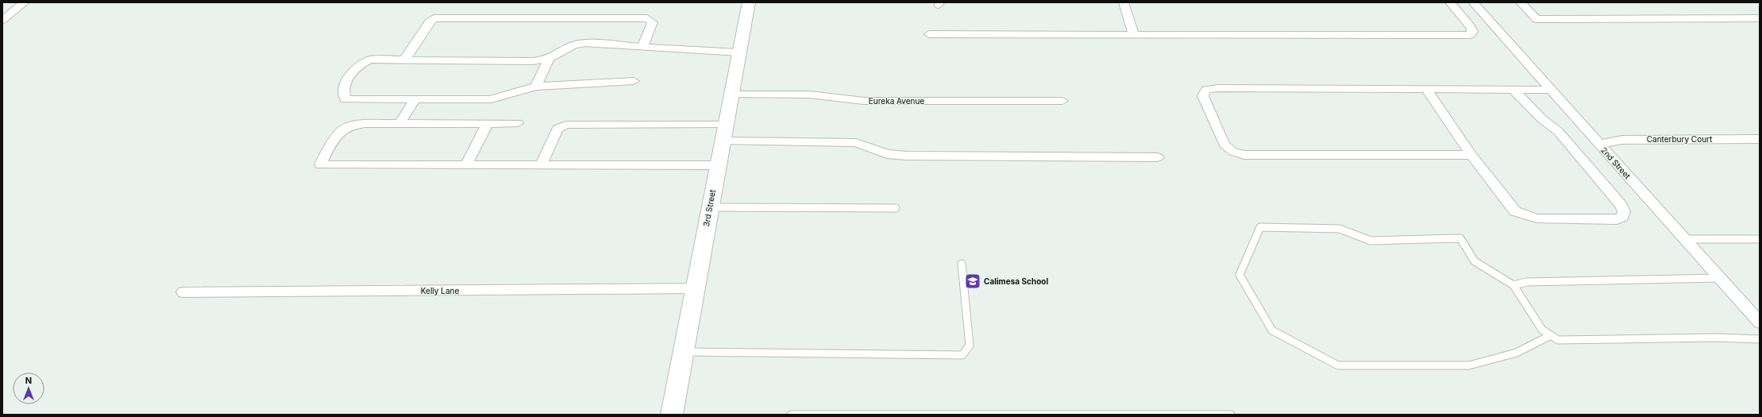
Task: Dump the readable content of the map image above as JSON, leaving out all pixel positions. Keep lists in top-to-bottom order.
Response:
{
  "streets": {
    "street": [
      "Eureka Avenue",
      "Canterbury Court",
      "2nd Street",
      "3rd Street",
      "Kelly Lane"
    ]
  },
  "crossings": [
    ["Eureka Avenue", "3rd Street"],
    ["Canterbury Court", "2nd Street"],
    ["3rd Street", "Kelly Lane"]
  ],
  "places": {
    "school or university": ["Calimesa School"]
  },
  "north": "top"
}
